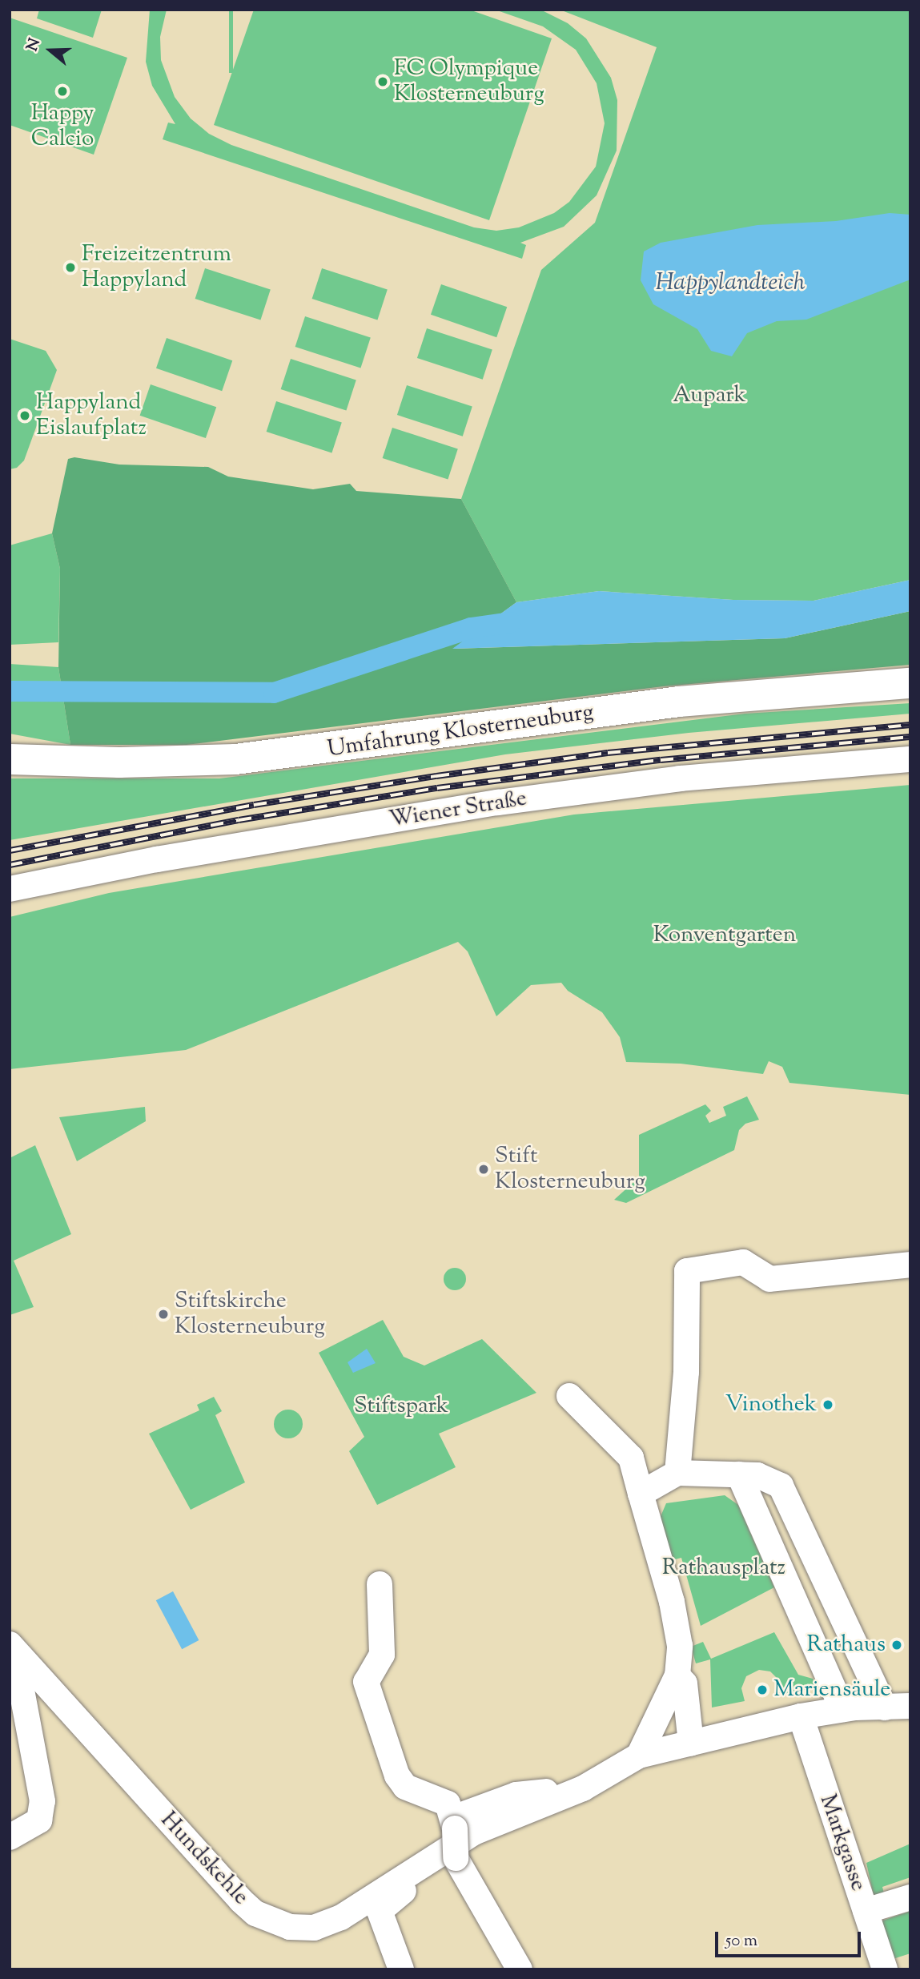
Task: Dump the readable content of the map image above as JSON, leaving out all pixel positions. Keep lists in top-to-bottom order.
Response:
{
  "streets": {
    "main road": ["Umfahrung Klosterneuburg"],
    "street": ["Wiener Straße", "Markgasse", "Hundskehle"]
  },
  "water": ["Happylandteich"],
  "parks": [
    "Aupark",
    "Konventgarten",
    "Stiftspark",
    "Rathausplatz"
  ],
  "places": [
    "FC Olympique Klosterneuburg",
    "Happy Calcio",
    "Freizeitzentrum Happyland",
    "Happyland Eislaufplatz",
    "Stift Klosterneuburg",
    "Stiftskirche Klosterneuburg",
    "Vinothek",
    "Rathaus",
    "Mariensäule"
  ],
  "scale_bar": "50 m",
  "north": "left"
}
